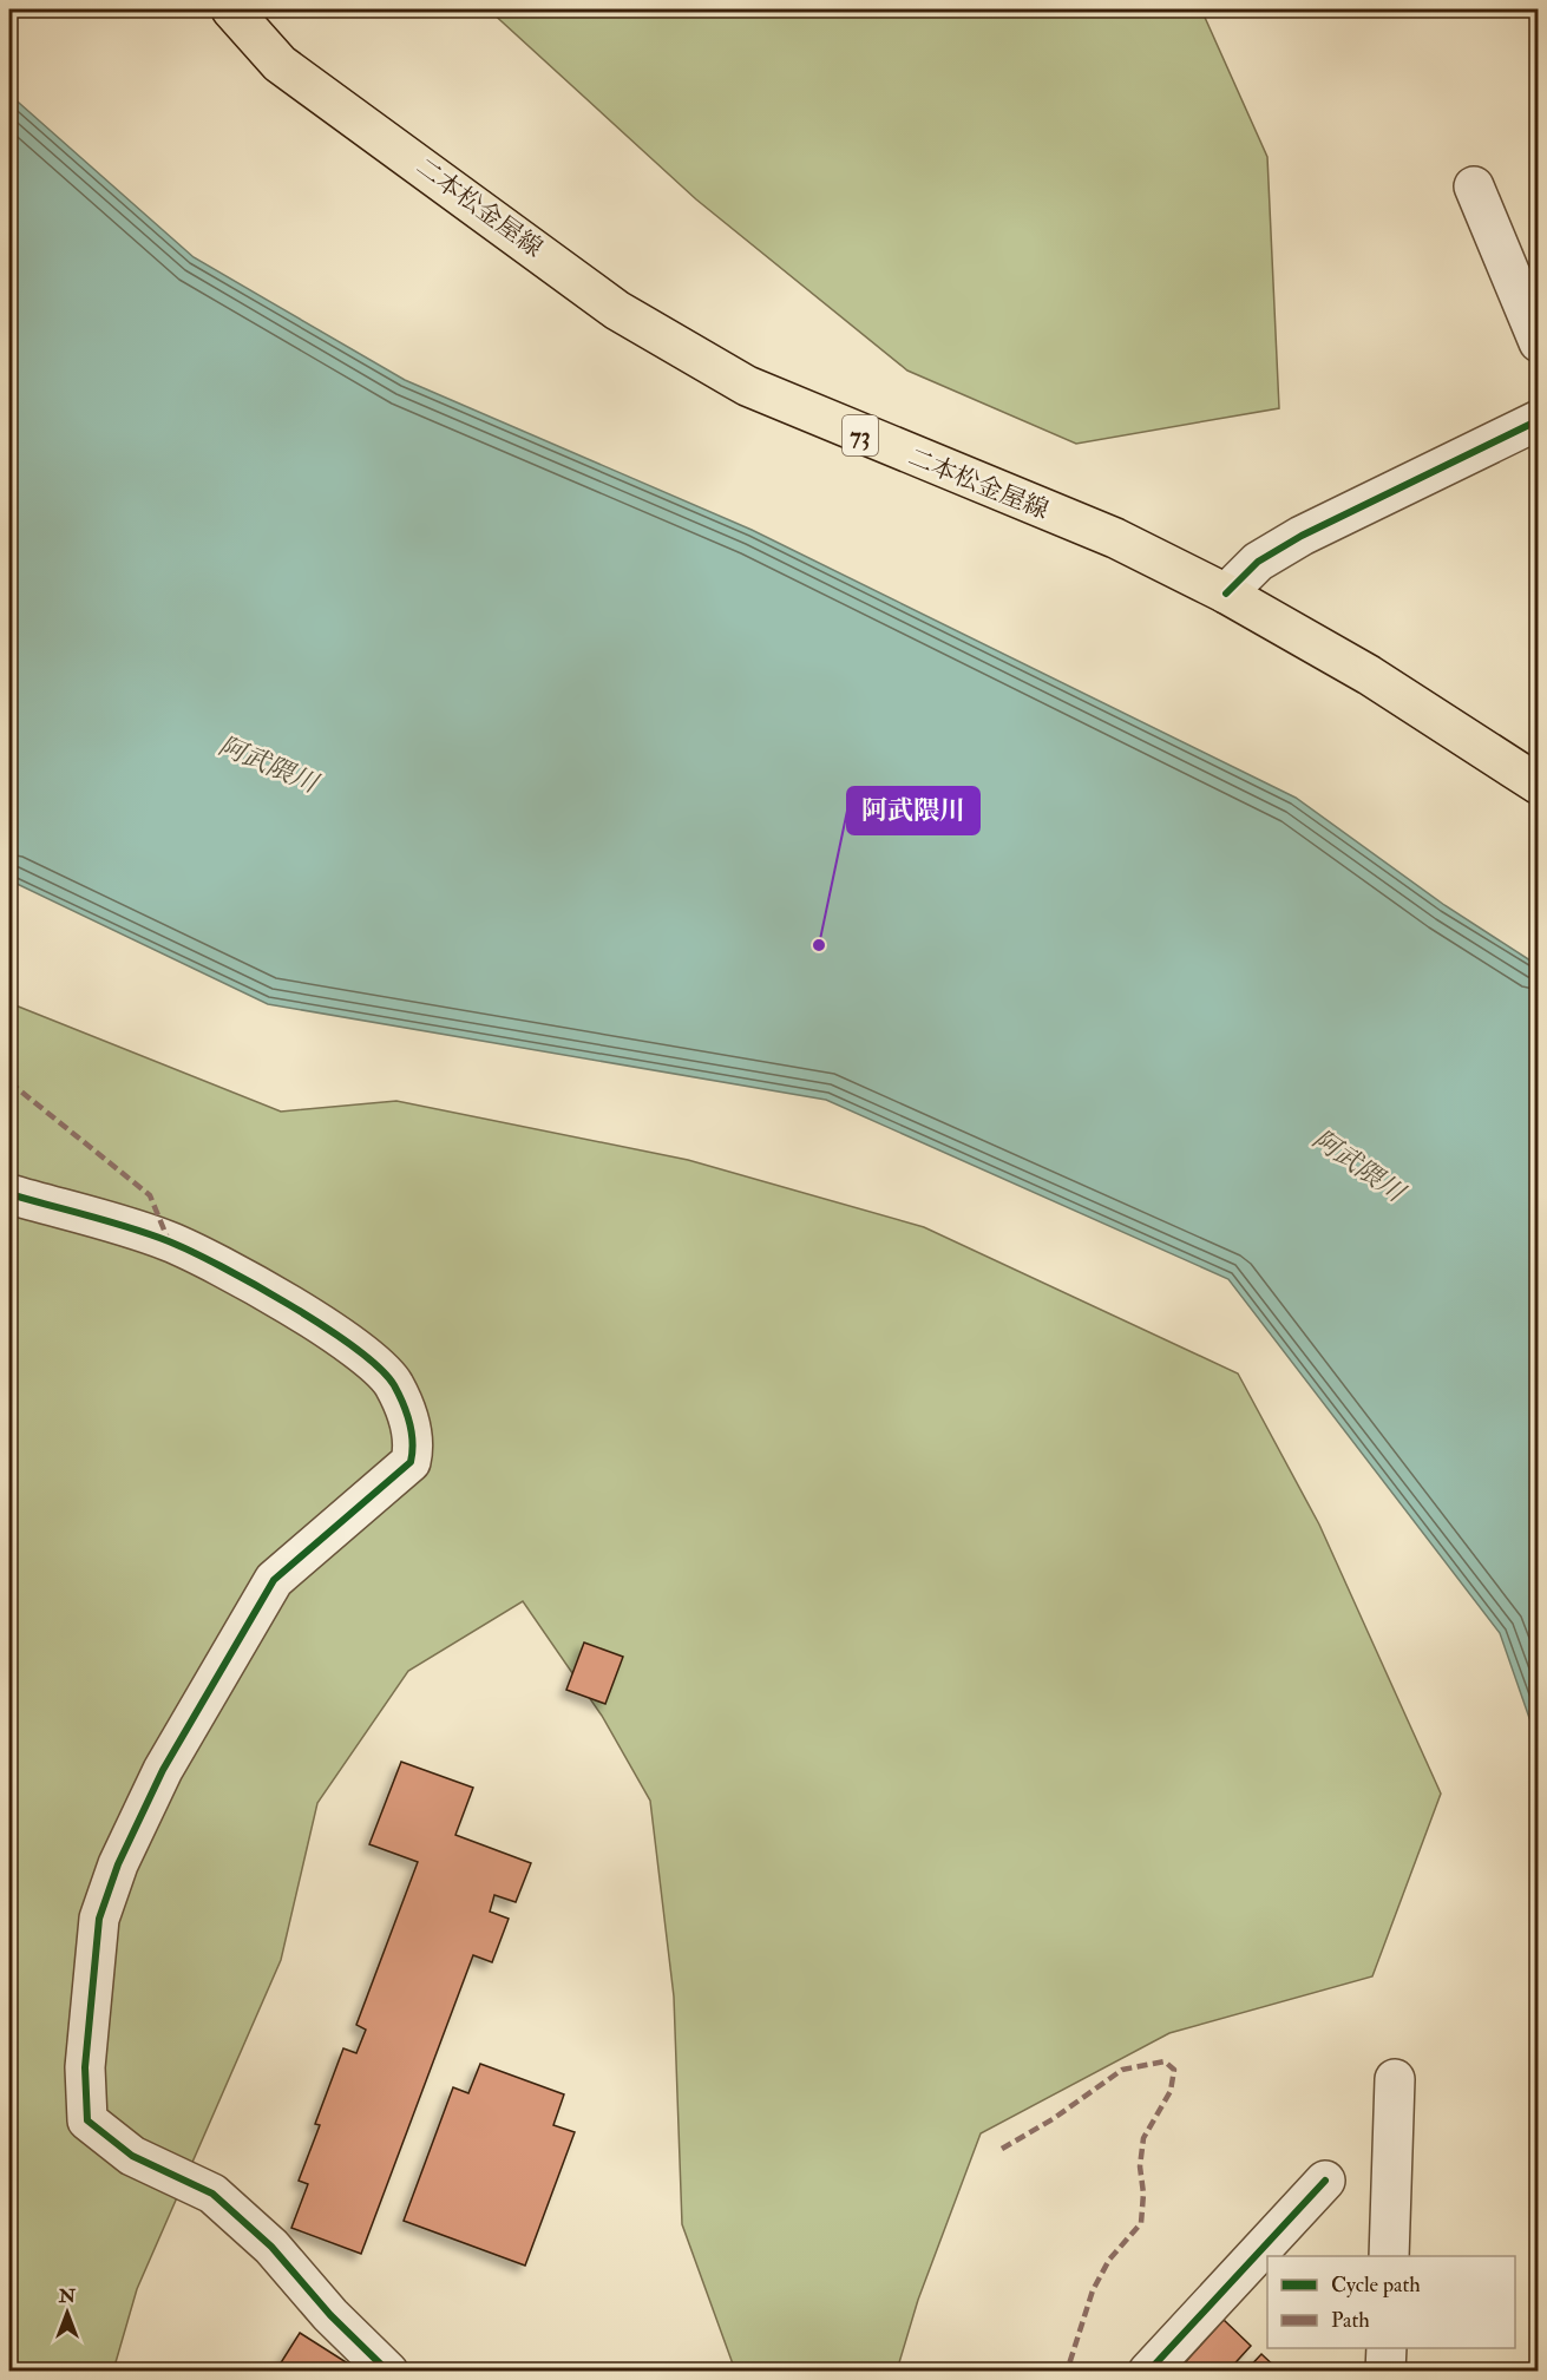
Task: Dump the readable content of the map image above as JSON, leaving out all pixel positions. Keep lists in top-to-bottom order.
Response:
{
  "streets": {
    "main road": ["二本松金屋線", "73"]
  },
  "water": ["阿武隈川"],
  "places": ["阿武隈川"],
  "legend": ["Cycle path", "Path"],
  "north": "top"
}
